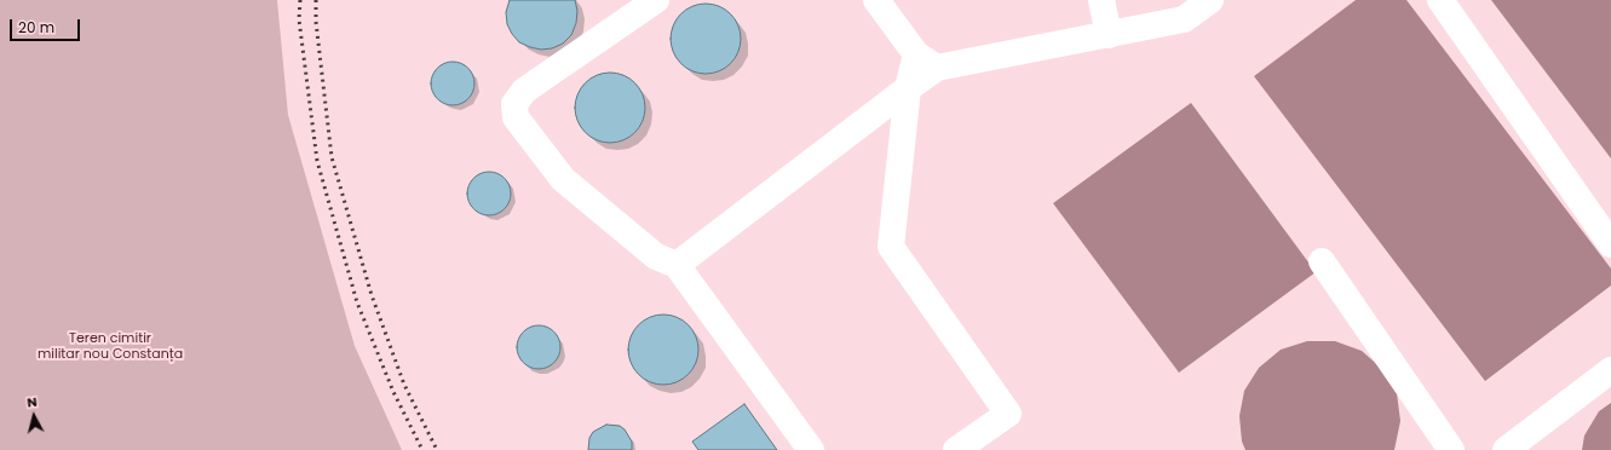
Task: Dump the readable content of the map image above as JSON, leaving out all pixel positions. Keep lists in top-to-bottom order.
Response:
{
  "parks": ["Teren cimitir militar nou Constanța"],
  "scale_bar": "20 m",
  "north": "top"
}
